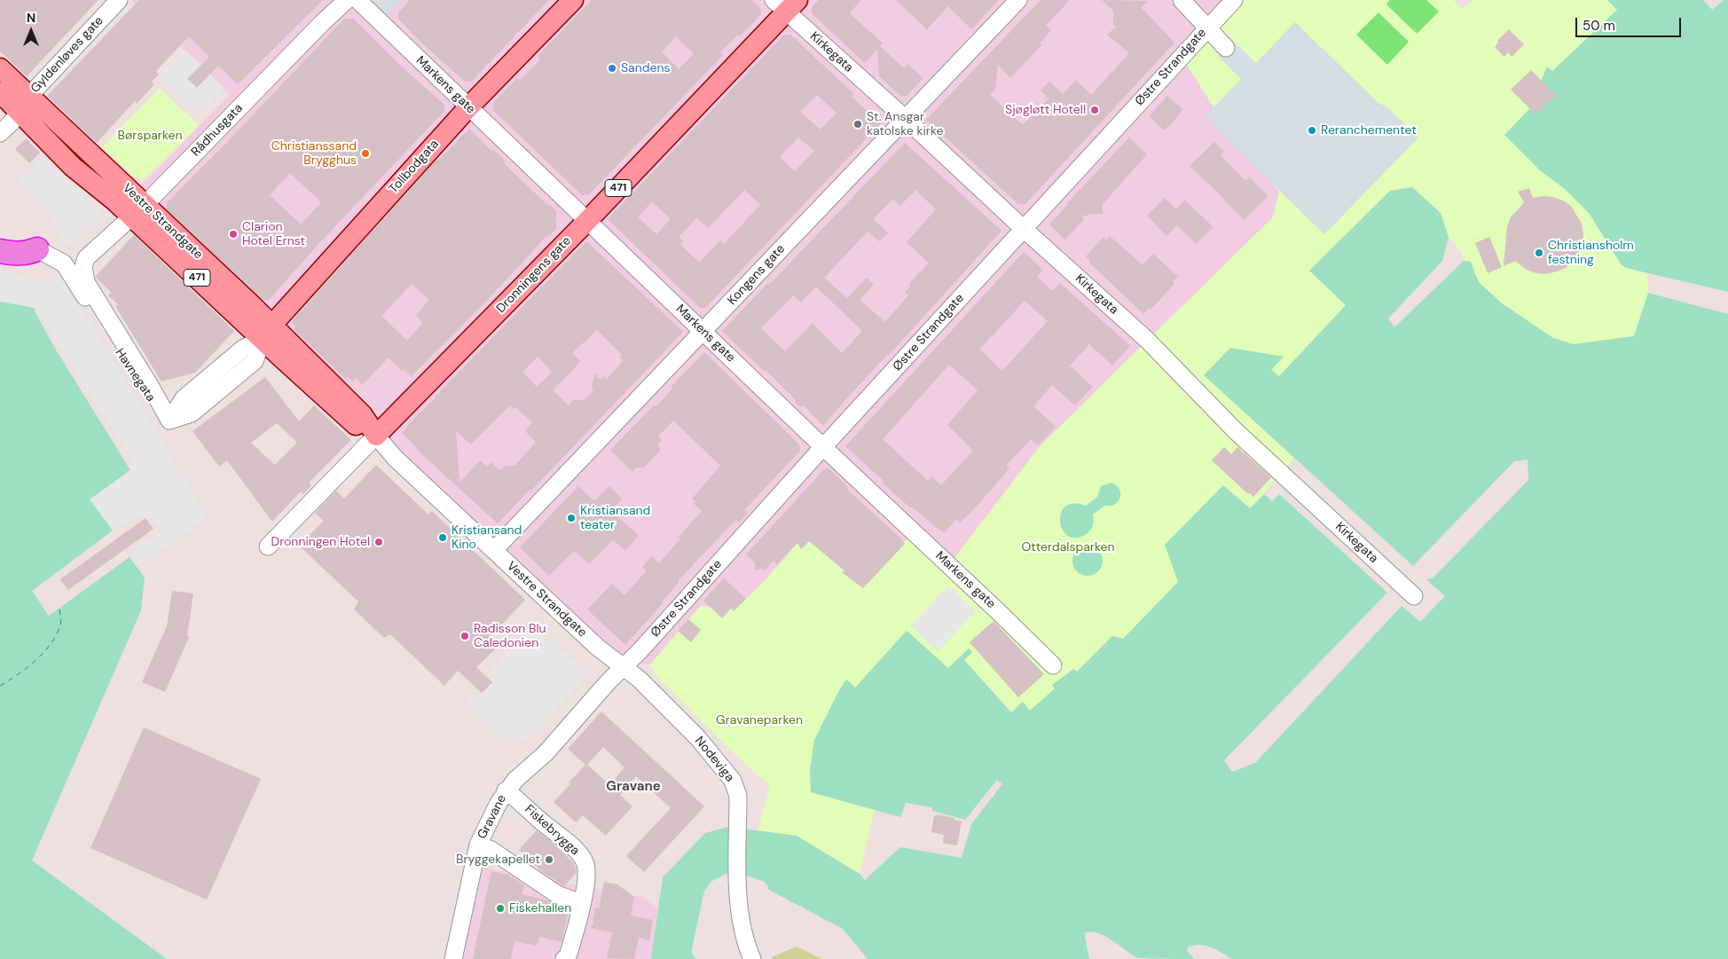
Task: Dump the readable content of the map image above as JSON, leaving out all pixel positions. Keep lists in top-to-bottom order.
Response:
{
  "streets": {
    "main road": [
      "Tollbodgata",
      "471",
      "Vestre Strandgate",
      "Dronningens gate"
    ],
    "street": [
      "Kirkegata",
      "Gyldenløves gate",
      "Østre Strandgate",
      "Markens gate",
      "Rådhusgata",
      "Kongens gate",
      "Havnegata",
      "Nodeviga",
      "Gravane",
      "Fiskebrygga"
    ]
  },
  "crossings": [
    ["Kirkegata", "Østre Strandgate"],
    ["Kirkegata", "Dronningens gate"],
    ["Kirkegata", "Kongens gate"],
    ["Gyldenløves gate", "Vestre Strandgate"],
    ["Østre Strandgate", "Markens gate"],
    ["Østre Strandgate", "Vestre Strandgate"],
    ["Østre Strandgate", "Nodeviga"],
    ["Østre Strandgate", "Gravane"],
    ["Markens gate", "Tollbodgata"],
    ["Markens gate", "Dronningens gate"],
    ["Markens gate", "Kongens gate"],
    ["Rådhusgata", "Vestre Strandgate"],
    ["Rådhusgata", "Havnegata"],
    ["Tollbodgata", "Vestre Strandgate"],
    ["Tollbodgata", "Havnegata"],
    ["Vestre Strandgate", "Dronningens gate"],
    ["Vestre Strandgate", "Kongens gate"],
    ["Vestre Strandgate", "Nodeviga"],
    ["Vestre Strandgate", "Gravane"],
    ["Nodeviga", "Gravane"],
    ["Gravane", "Fiskebrygga"]
  ],
  "districts": ["Gravane"],
  "parks": ["Børsparken", "Otterdalsparken", "Gravaneparken"],
  "places": [
    "Sandens",
    "Sjøgløtt Hotell",
    "St. Ansgar katolske kirke",
    "Reranchementet",
    "Christianssand Brygghus",
    "Clarion Hotel Ernst",
    "Christiansholm festning",
    "Kristiansand teater",
    "Kristiansand Kino",
    "Dronningen Hotel",
    "Radisson Blu Caledonien",
    "Bryggekapellet",
    "Fiskehallen"
  ],
  "scale_bar": "50 m",
  "north": "top"
}
